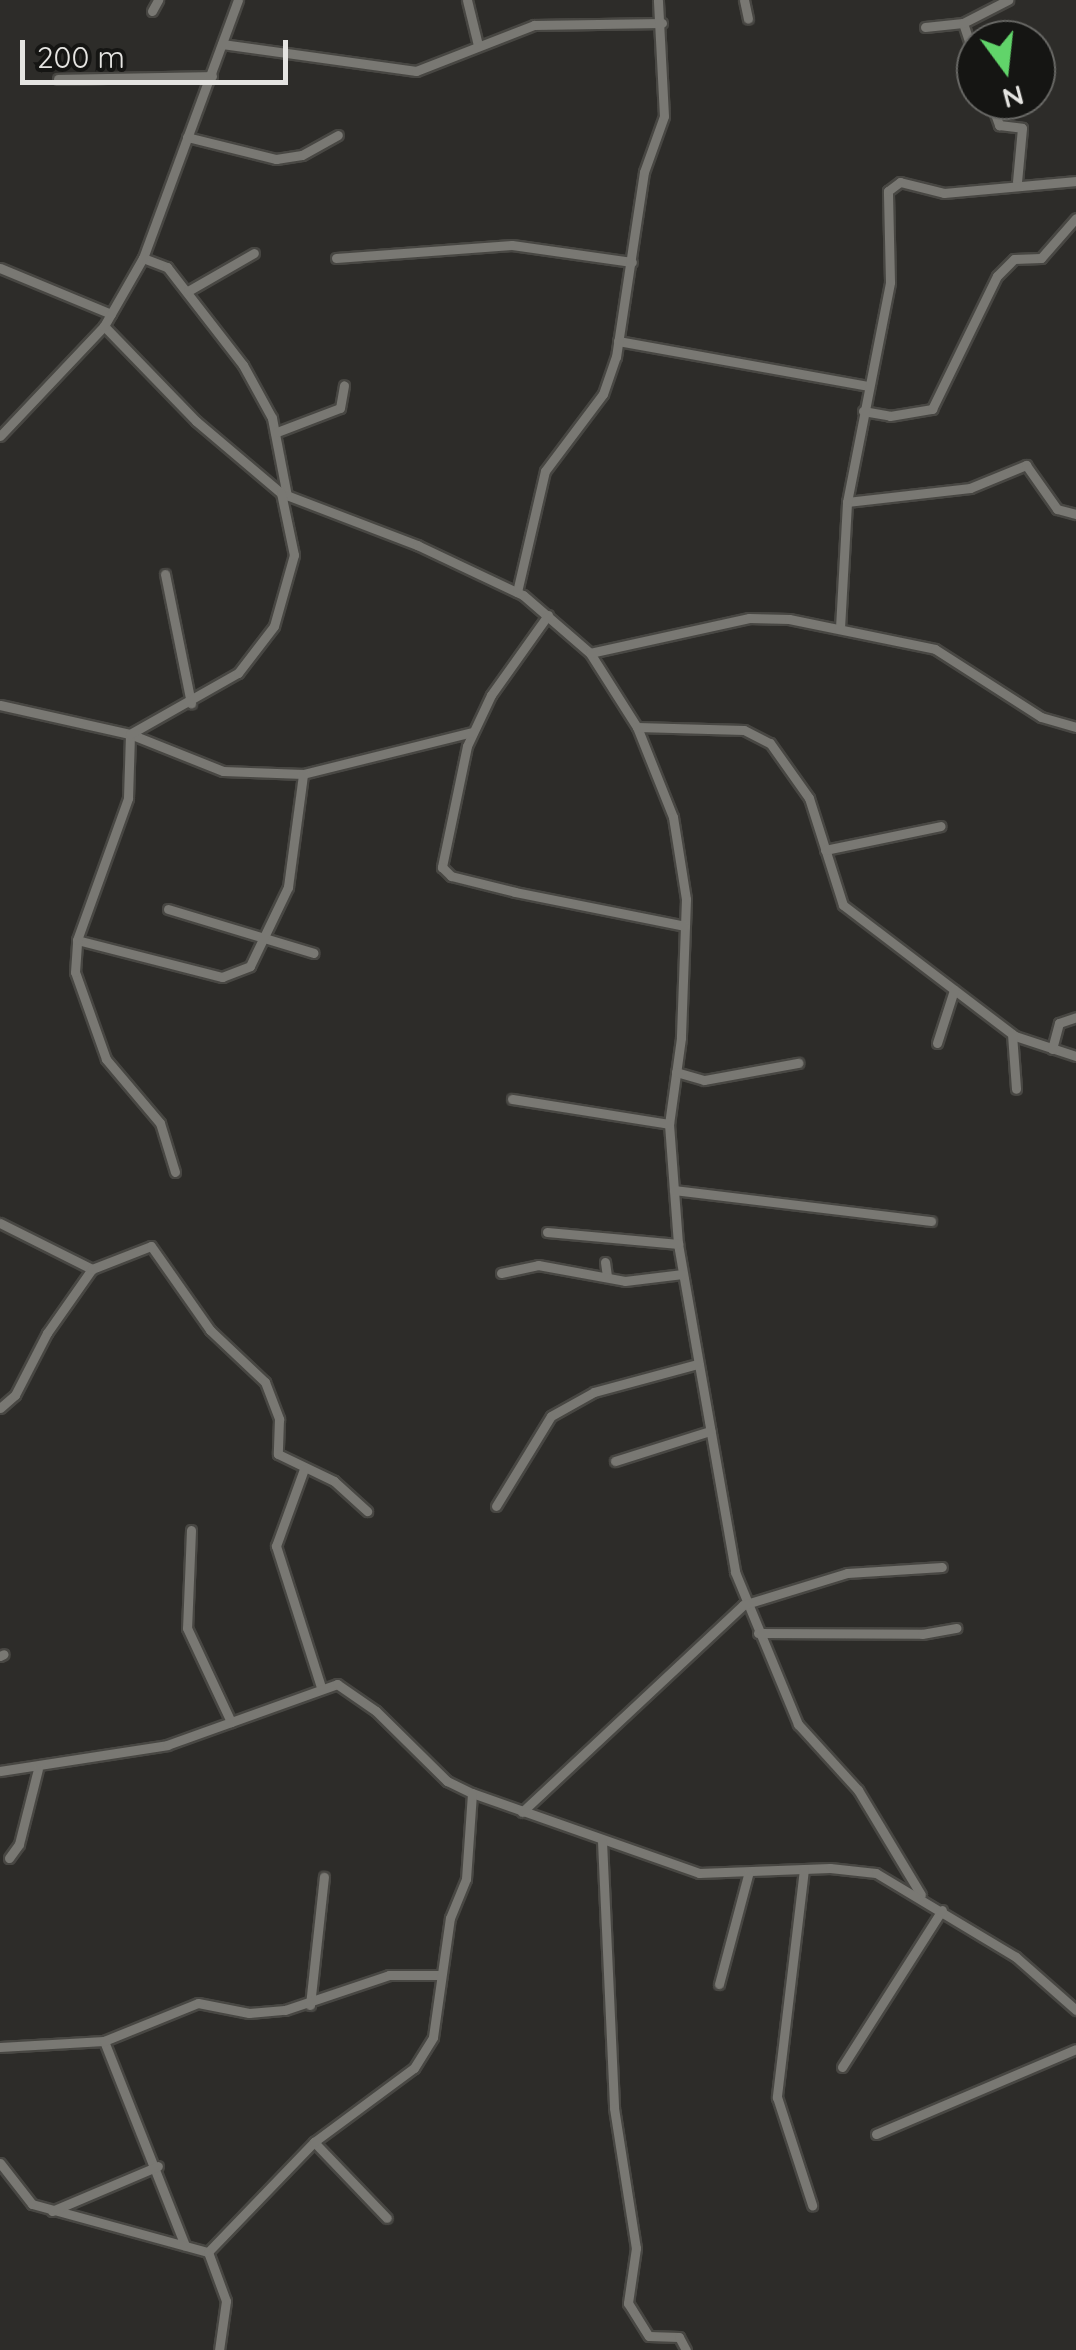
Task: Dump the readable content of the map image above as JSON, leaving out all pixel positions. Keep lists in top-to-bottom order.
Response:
{
  "scale_bar": "200 m",
  "north": "bottom"
}
